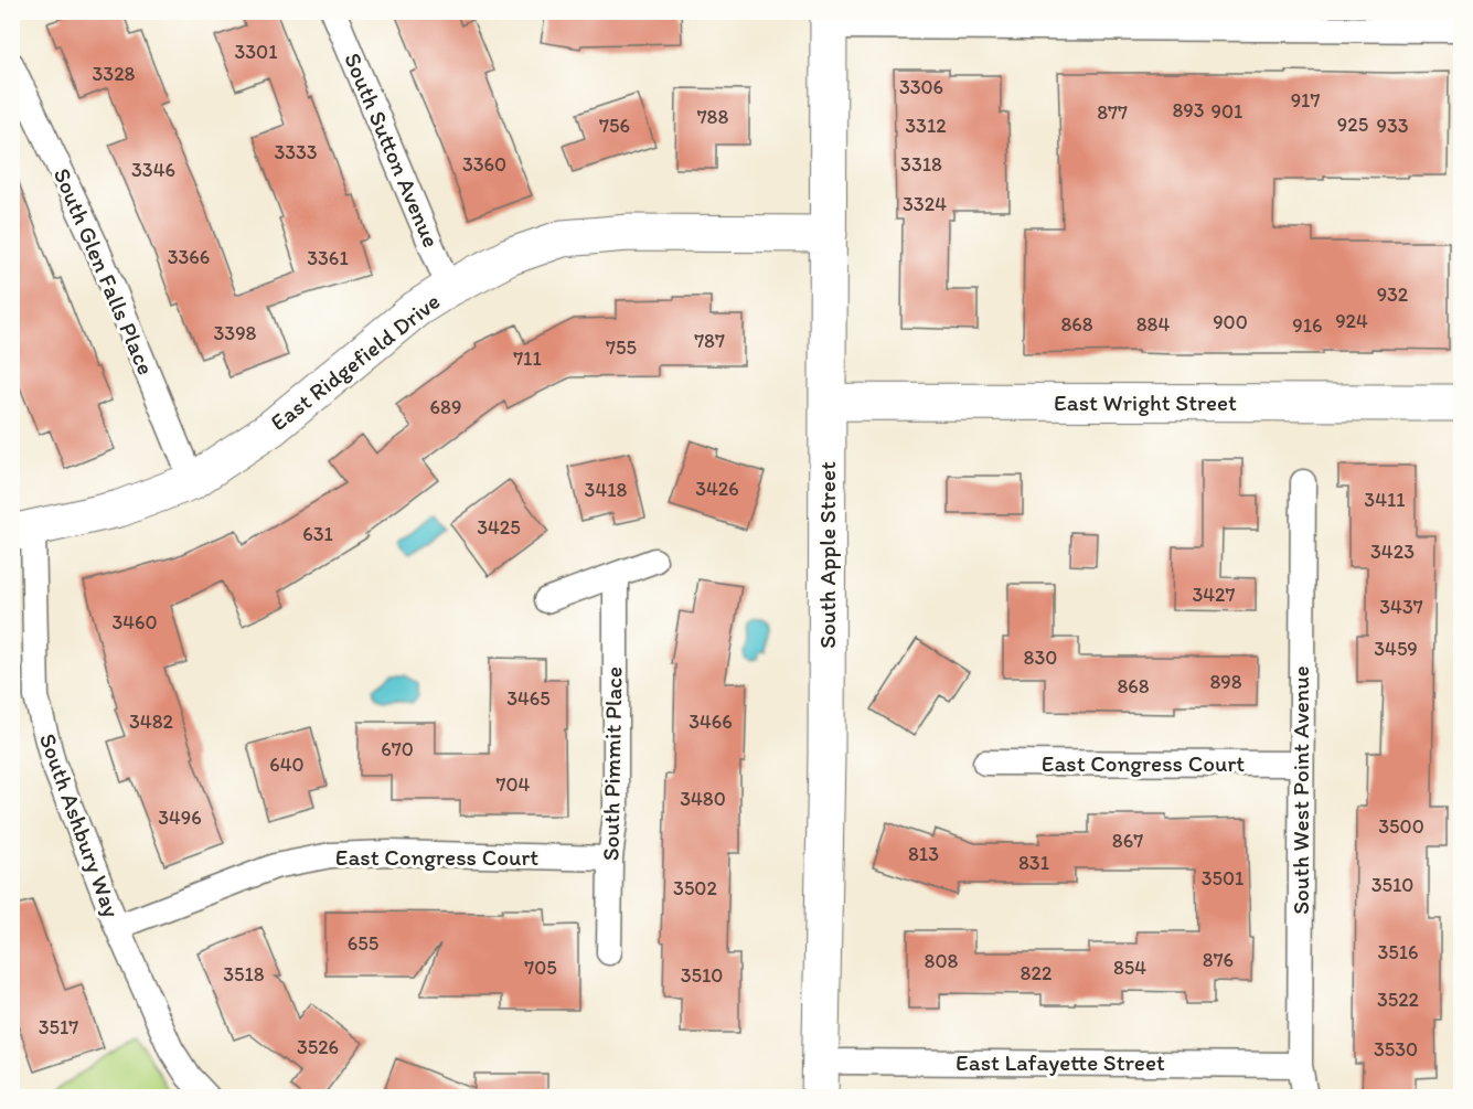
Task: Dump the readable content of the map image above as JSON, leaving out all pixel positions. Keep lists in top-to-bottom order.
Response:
{
  "streets": {
    "street": [
      "South Sutton Avenue",
      "South Glen Falls Place",
      "East Ridgefield Drive",
      "East Wright Street",
      "South Apple Street",
      "South Pimmit Place",
      "East Congress Court",
      "South West Point Avenue",
      "South Ashbury Way",
      "East Lafayette Street"
    ]
  },
  "crossings": [
    ["South Sutton Avenue", "East Ridgefield Drive"],
    ["South Glen Falls Place", "East Ridgefield Drive"],
    ["East Ridgefield Drive", "South Apple Street"],
    ["East Ridgefield Drive", "South Ashbury Way"],
    ["East Wright Street", "South Apple Street"],
    ["South Apple Street", "East Lafayette Street"],
    ["South Pimmit Place", "East Congress Court"],
    ["East Congress Court", "South West Point Avenue"],
    ["East Congress Court", "South Ashbury Way"],
    ["South West Point Avenue", "East Lafayette Street"]
  ],
  "house_numbers": [
    "3301",
    "3328",
    "3306",
    "917",
    "893",
    "901",
    "877",
    "788",
    "925",
    "756",
    "3312",
    "933",
    "3333",
    "3360",
    "3318",
    "3346",
    "3324",
    "3366",
    "3361",
    "932",
    "924",
    "900",
    "868",
    "884",
    "916",
    "3398",
    "787",
    "755",
    "711",
    "689",
    "3426",
    "3418",
    "3411",
    "3425",
    "631",
    "3423",
    "3427",
    "3437",
    "3460",
    "3459",
    "830",
    "898",
    "868",
    "3465",
    "3482",
    "3466",
    "670",
    "640",
    "704",
    "3480",
    "3496",
    "3500",
    "867",
    "813",
    "831",
    "3501",
    "3510",
    "3502",
    "655",
    "3516",
    "876",
    "808",
    "705",
    "854",
    "822",
    "3518",
    "3510",
    "3522",
    "3517",
    "3526",
    "3530"
  ]
}
